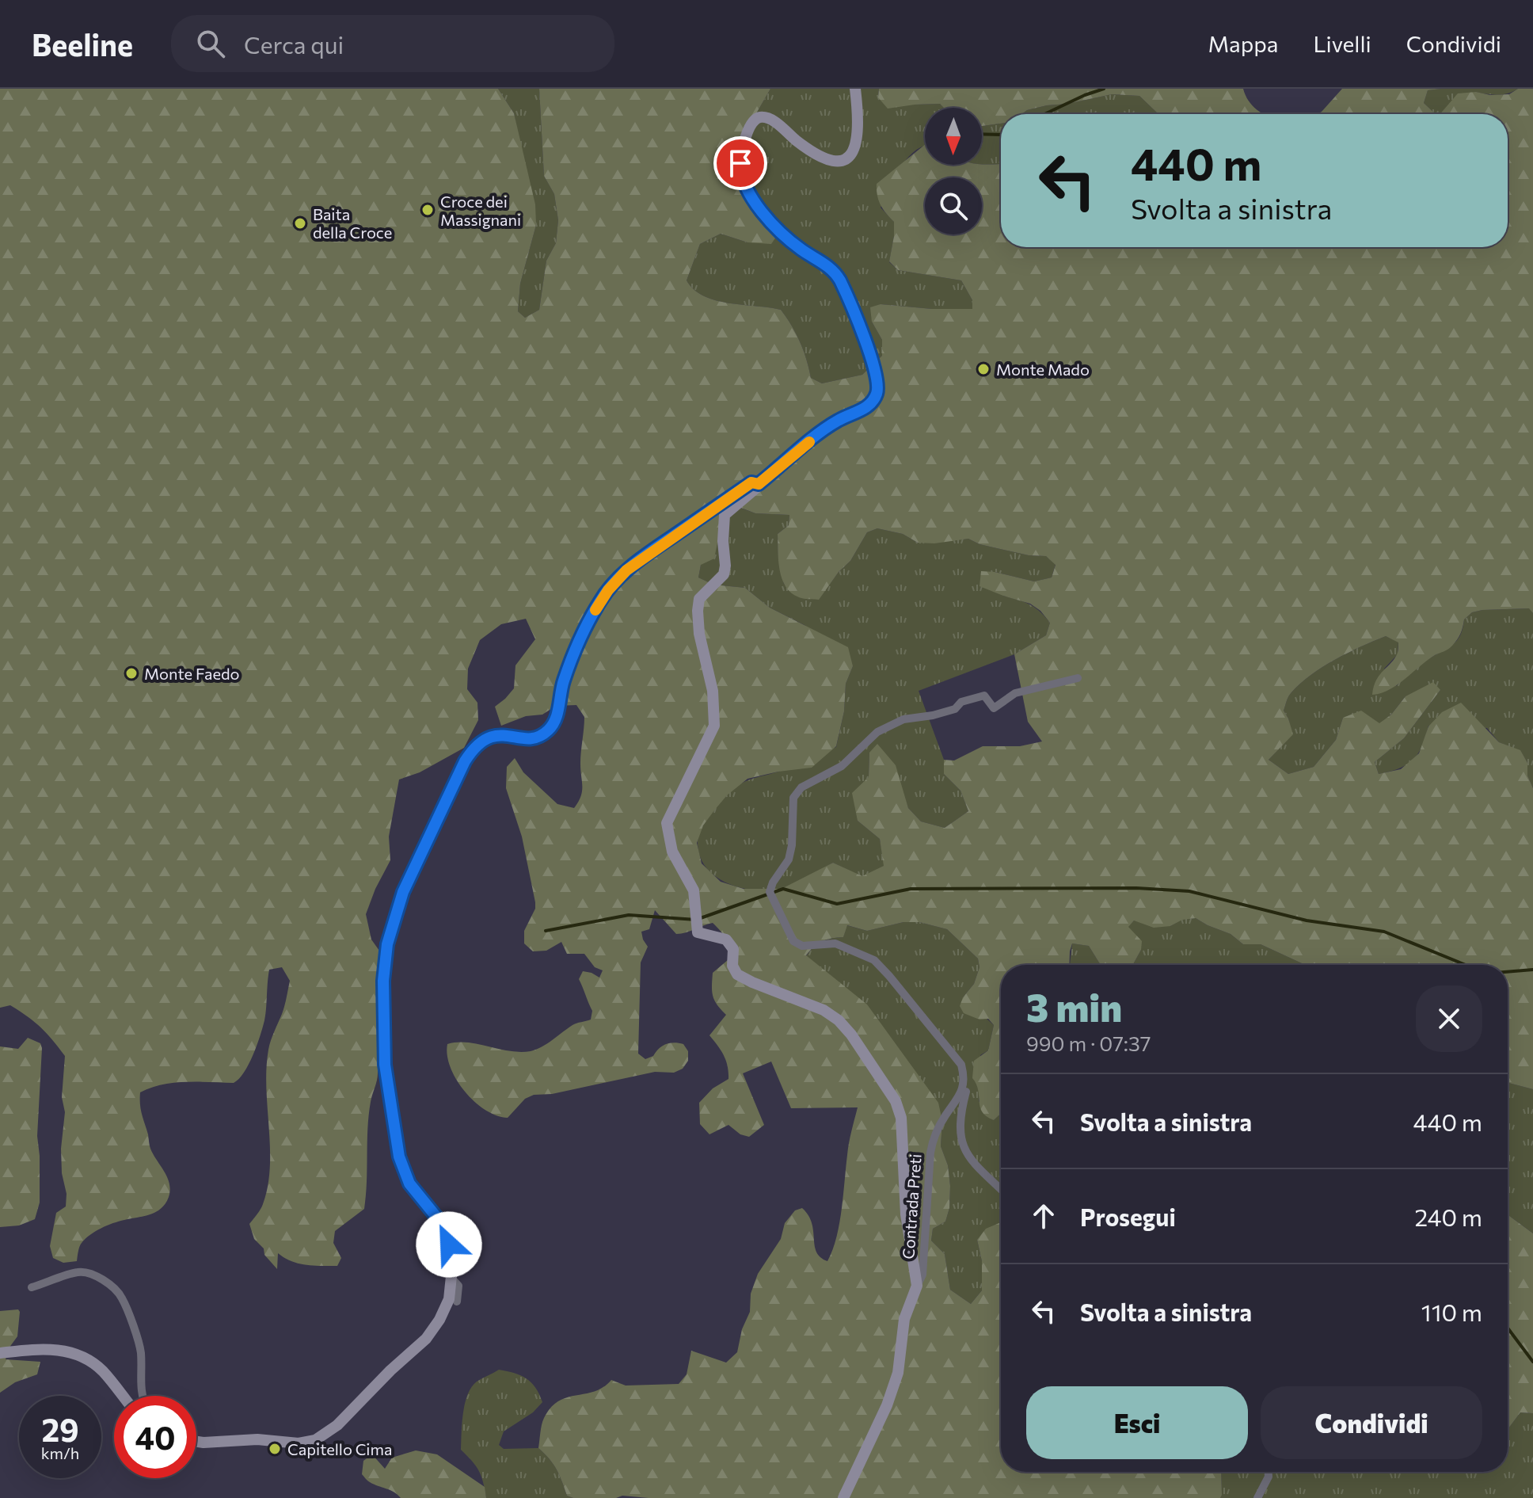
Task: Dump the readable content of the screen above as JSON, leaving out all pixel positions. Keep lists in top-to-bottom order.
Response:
{
  "streets": {
    "street": ["Contrada Preti"]
  },
  "places": [
    "Croce dei Massignani",
    "Baita della Croce",
    "Monte Mado",
    "Monte Faedo",
    "Capitello Cima"
  ],
  "north": "bottom",
  "page": {
    "header": "Beeline",
    "search": "Cerca qui",
    "nav": ["Mappa", "Livelli", "Condividi"],
    "turn": ["440 m", "Svolta a sinistra"],
    "heading": ["3 min", "990 m · 07:37"],
    "list": [
      {
        "name": "Svolta a sinistra",
        "value": "440 m"
      },
      {
        "name": "Prosegui",
        "value": "240 m"
      },
      {
        "name": "Svolta a sinistra",
        "value": "110 m"
      }
    ],
    "buttons": ["Esci", "Condividi"],
    "speed": "29 km/h",
    "limit": "40"
  }
}
